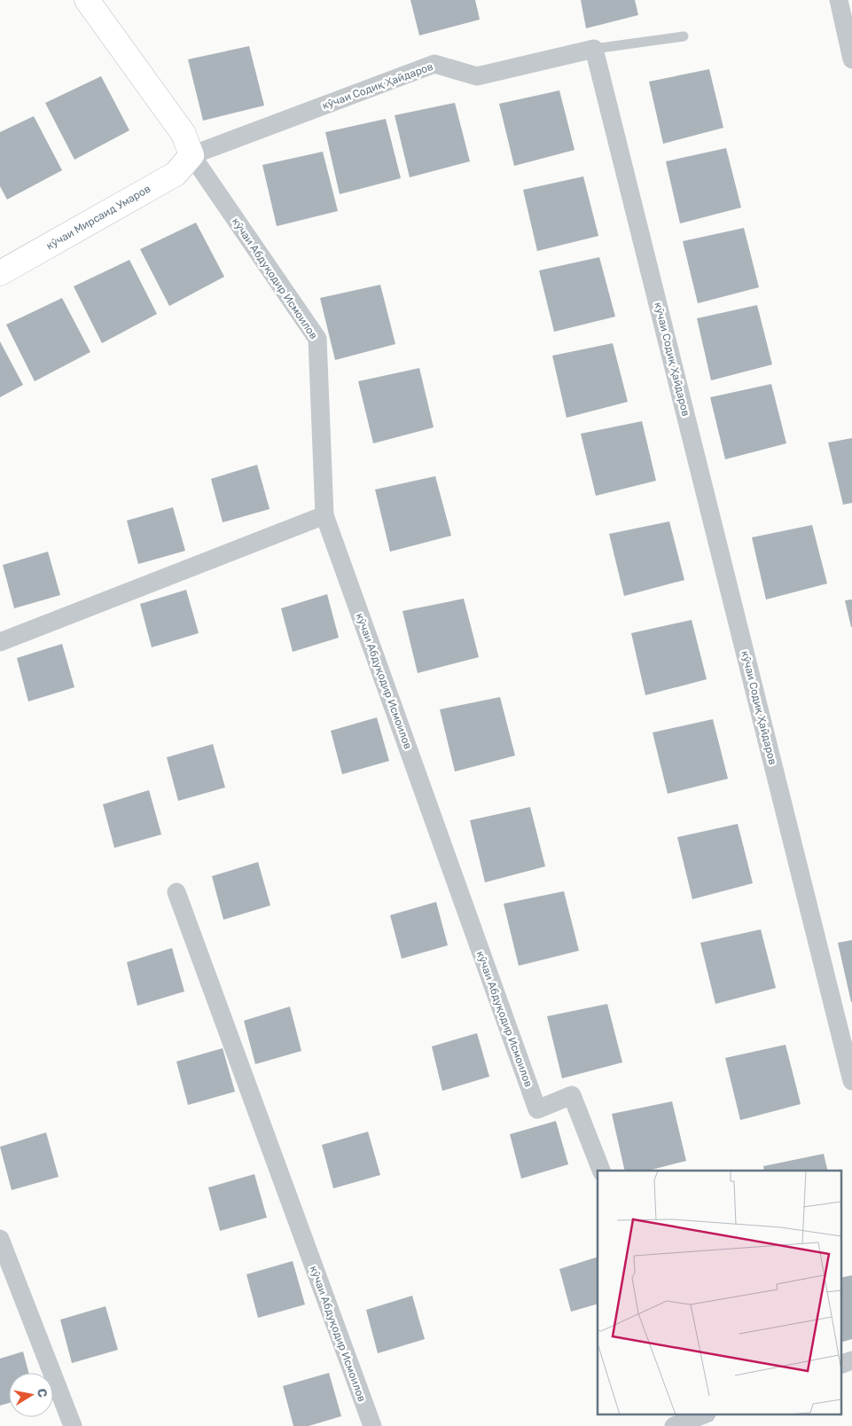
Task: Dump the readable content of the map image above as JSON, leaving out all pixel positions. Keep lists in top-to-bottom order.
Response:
{
  "streets": {
    "street": ["кӯчаи Содиқ Ҳайдаров", "кӯчаи Мирсаид Умаров", "кӯчаи Абдуқодир Исмоилов"]
  },
  "crossings": [
    ["кӯчаи Содиқ Ҳайдаров", "кӯчаи Мирсаид Умаров"],
    ["кӯчаи Содиқ Ҳайдаров", "кӯчаи Абдуқодир Исмоилов"],
    ["кӯчаи Мирсаид Умаров", "кӯчаи Абдуқодир Исмоилов"]
  ],
  "north": "right"
}
